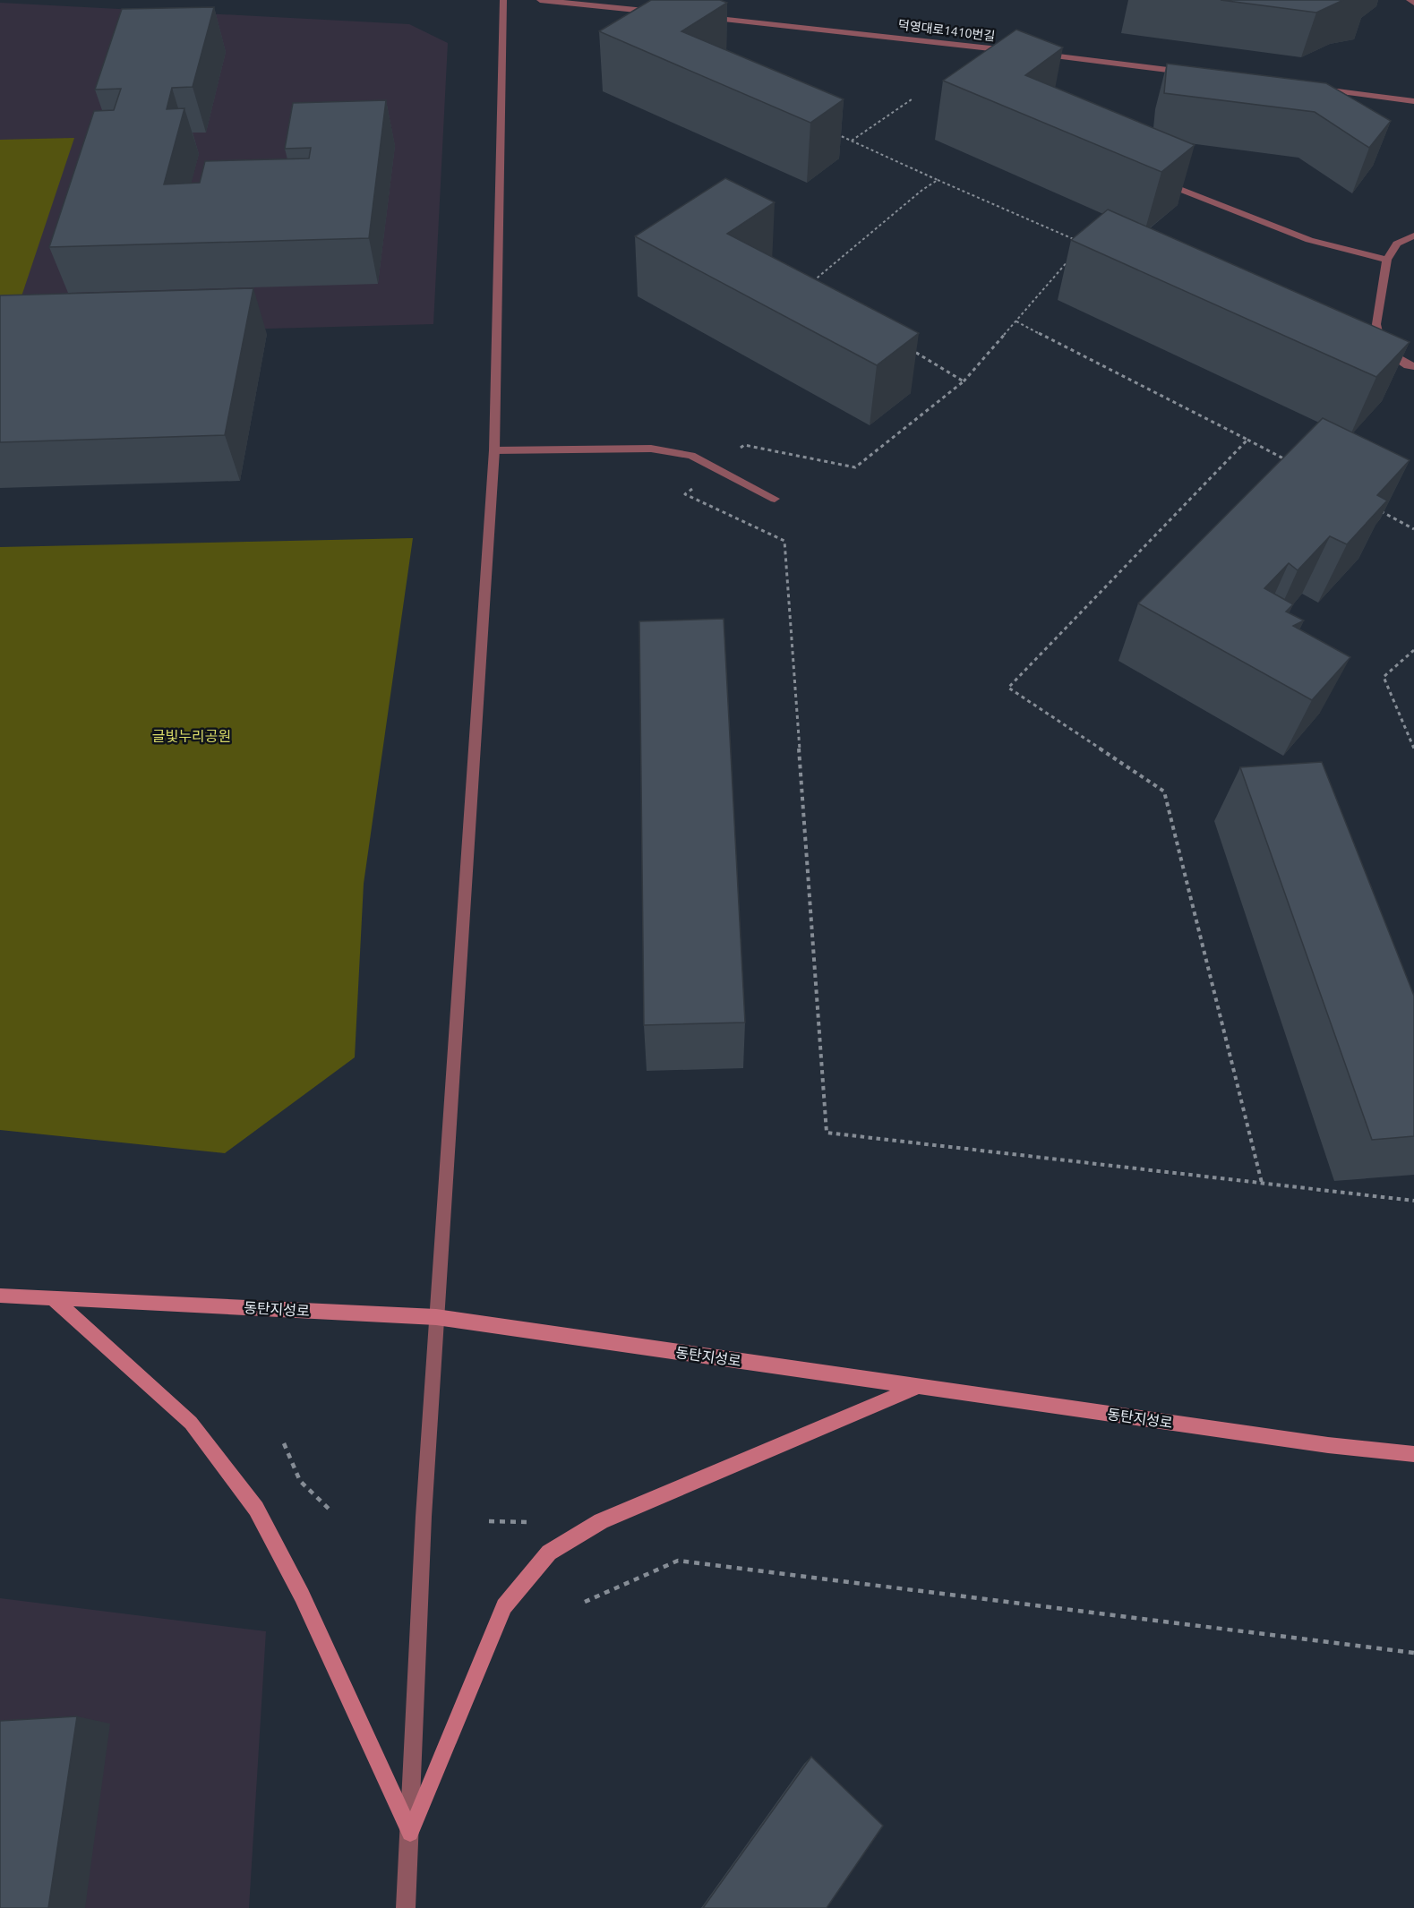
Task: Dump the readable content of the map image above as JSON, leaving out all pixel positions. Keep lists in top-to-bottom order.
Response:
{
  "streets": {
    "street": ["덕영대로1410번길", "동탄지성로"]
  },
  "parks": ["글빛누리공원"]
}
